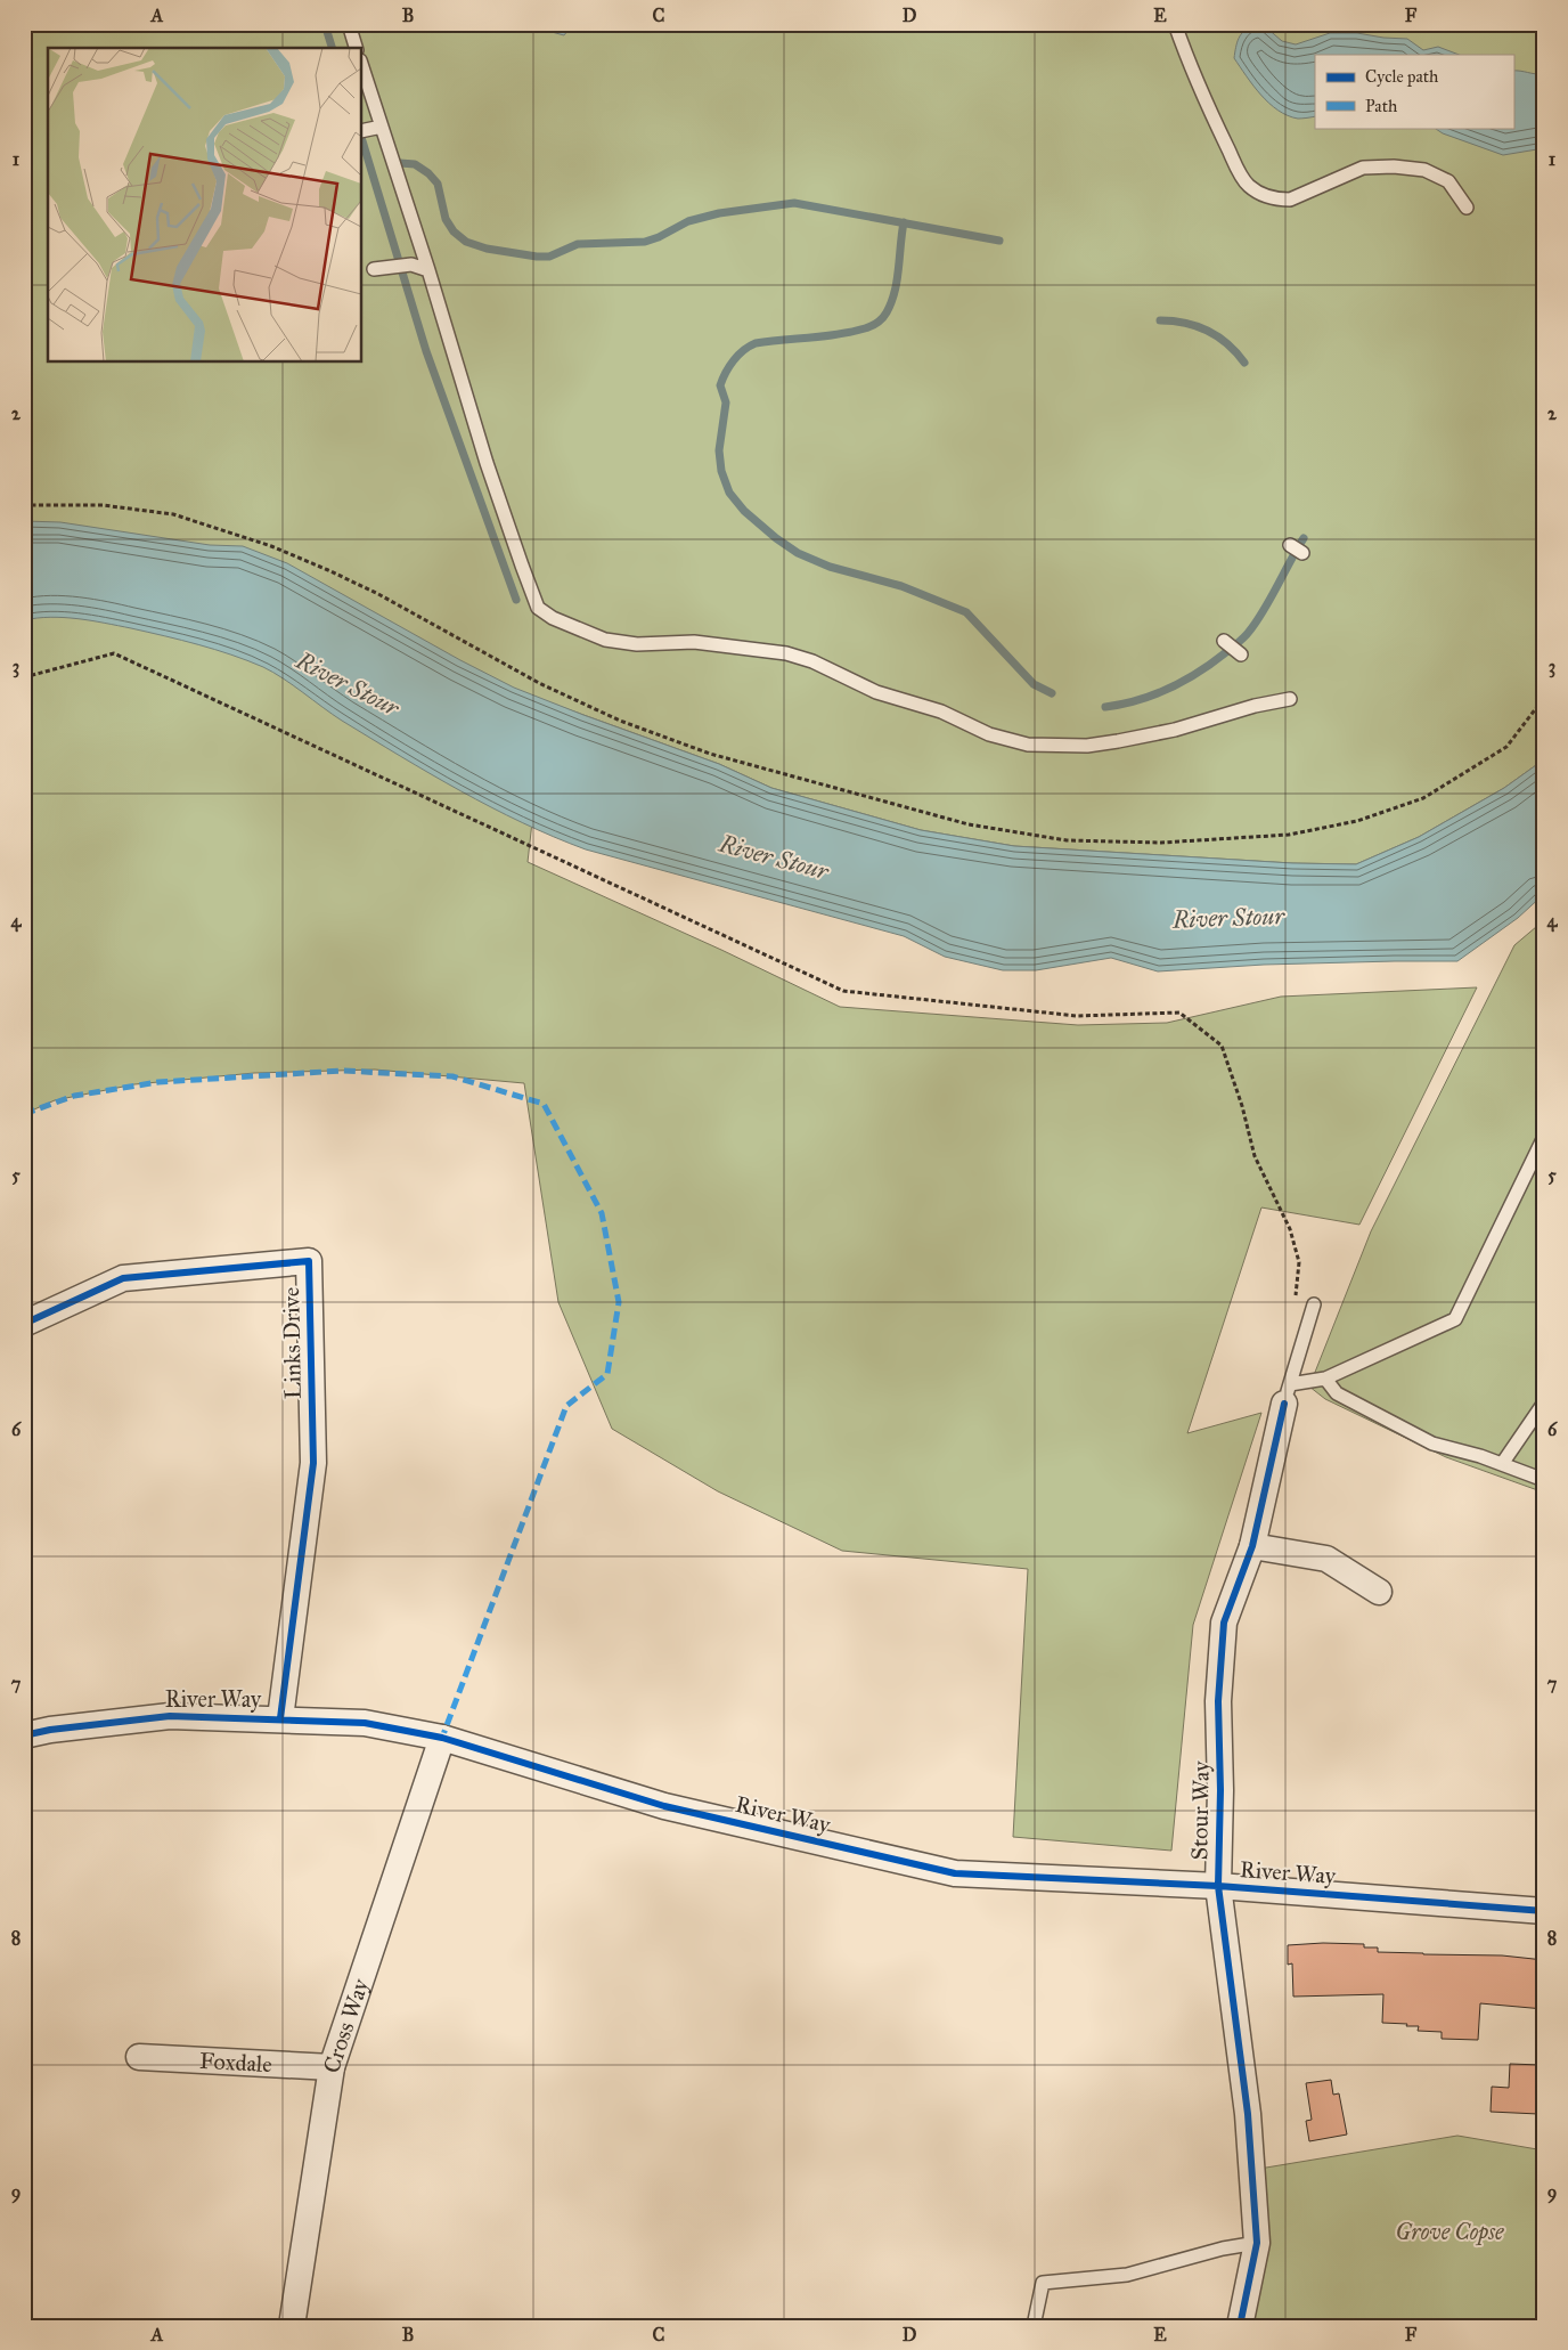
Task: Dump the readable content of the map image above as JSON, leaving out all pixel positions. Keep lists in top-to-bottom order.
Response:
{
  "streets": {
    "street": [
      "Links Drive",
      "River Way",
      "Stour Way",
      "Cross Way",
      "Foxdale"
    ]
  },
  "crossings": [
    ["Links Drive", "River Way"],
    ["River Way", "Stour Way"],
    ["River Way", "Cross Way"],
    ["Cross Way", "Foxdale"]
  ],
  "water": ["River Stour"],
  "parks": ["Grove Copse"],
  "legend": ["Cycle path", "Path"],
  "grid": {
    "columns": [
      "A",
      "B",
      "C",
      "D",
      "E",
      "F"
    ],
    "rows": [
      "1",
      "2",
      "3",
      "4",
      "5",
      "6",
      "7",
      "8",
      "9"
    ]
  }
}
